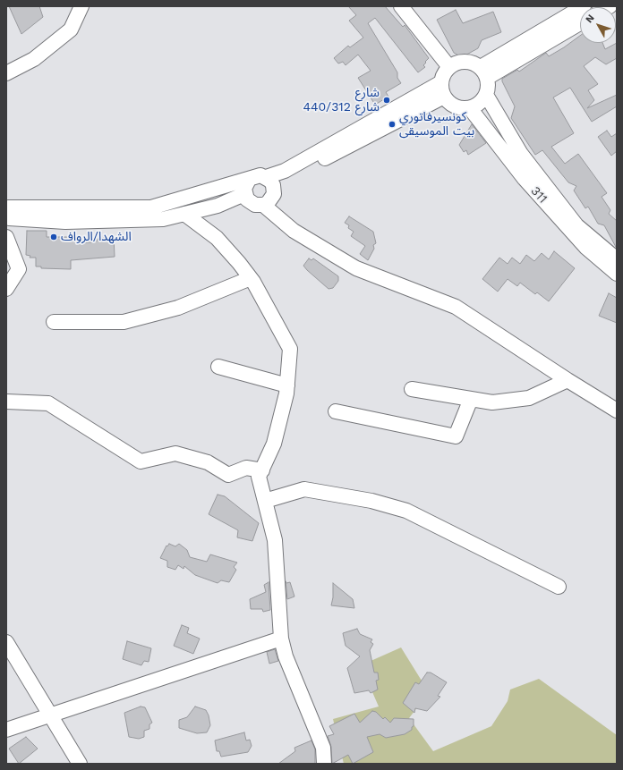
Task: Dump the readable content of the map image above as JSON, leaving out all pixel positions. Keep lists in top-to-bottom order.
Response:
{
  "streets": {
    "street": ["311"]
  },
  "places": ["شارع 440/شارع 312", "كونسيرفاتوري بيت الموسيقى", "الشهدا/الرواف"],
  "north": "top left"
}
